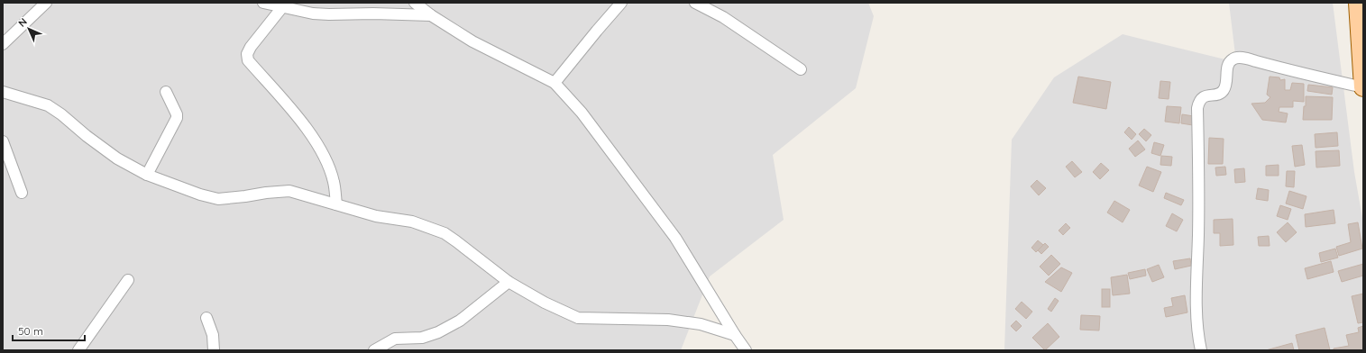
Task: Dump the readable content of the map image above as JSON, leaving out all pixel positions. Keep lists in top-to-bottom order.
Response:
{
  "scale_bar": "50 m",
  "north": "top left"
}
